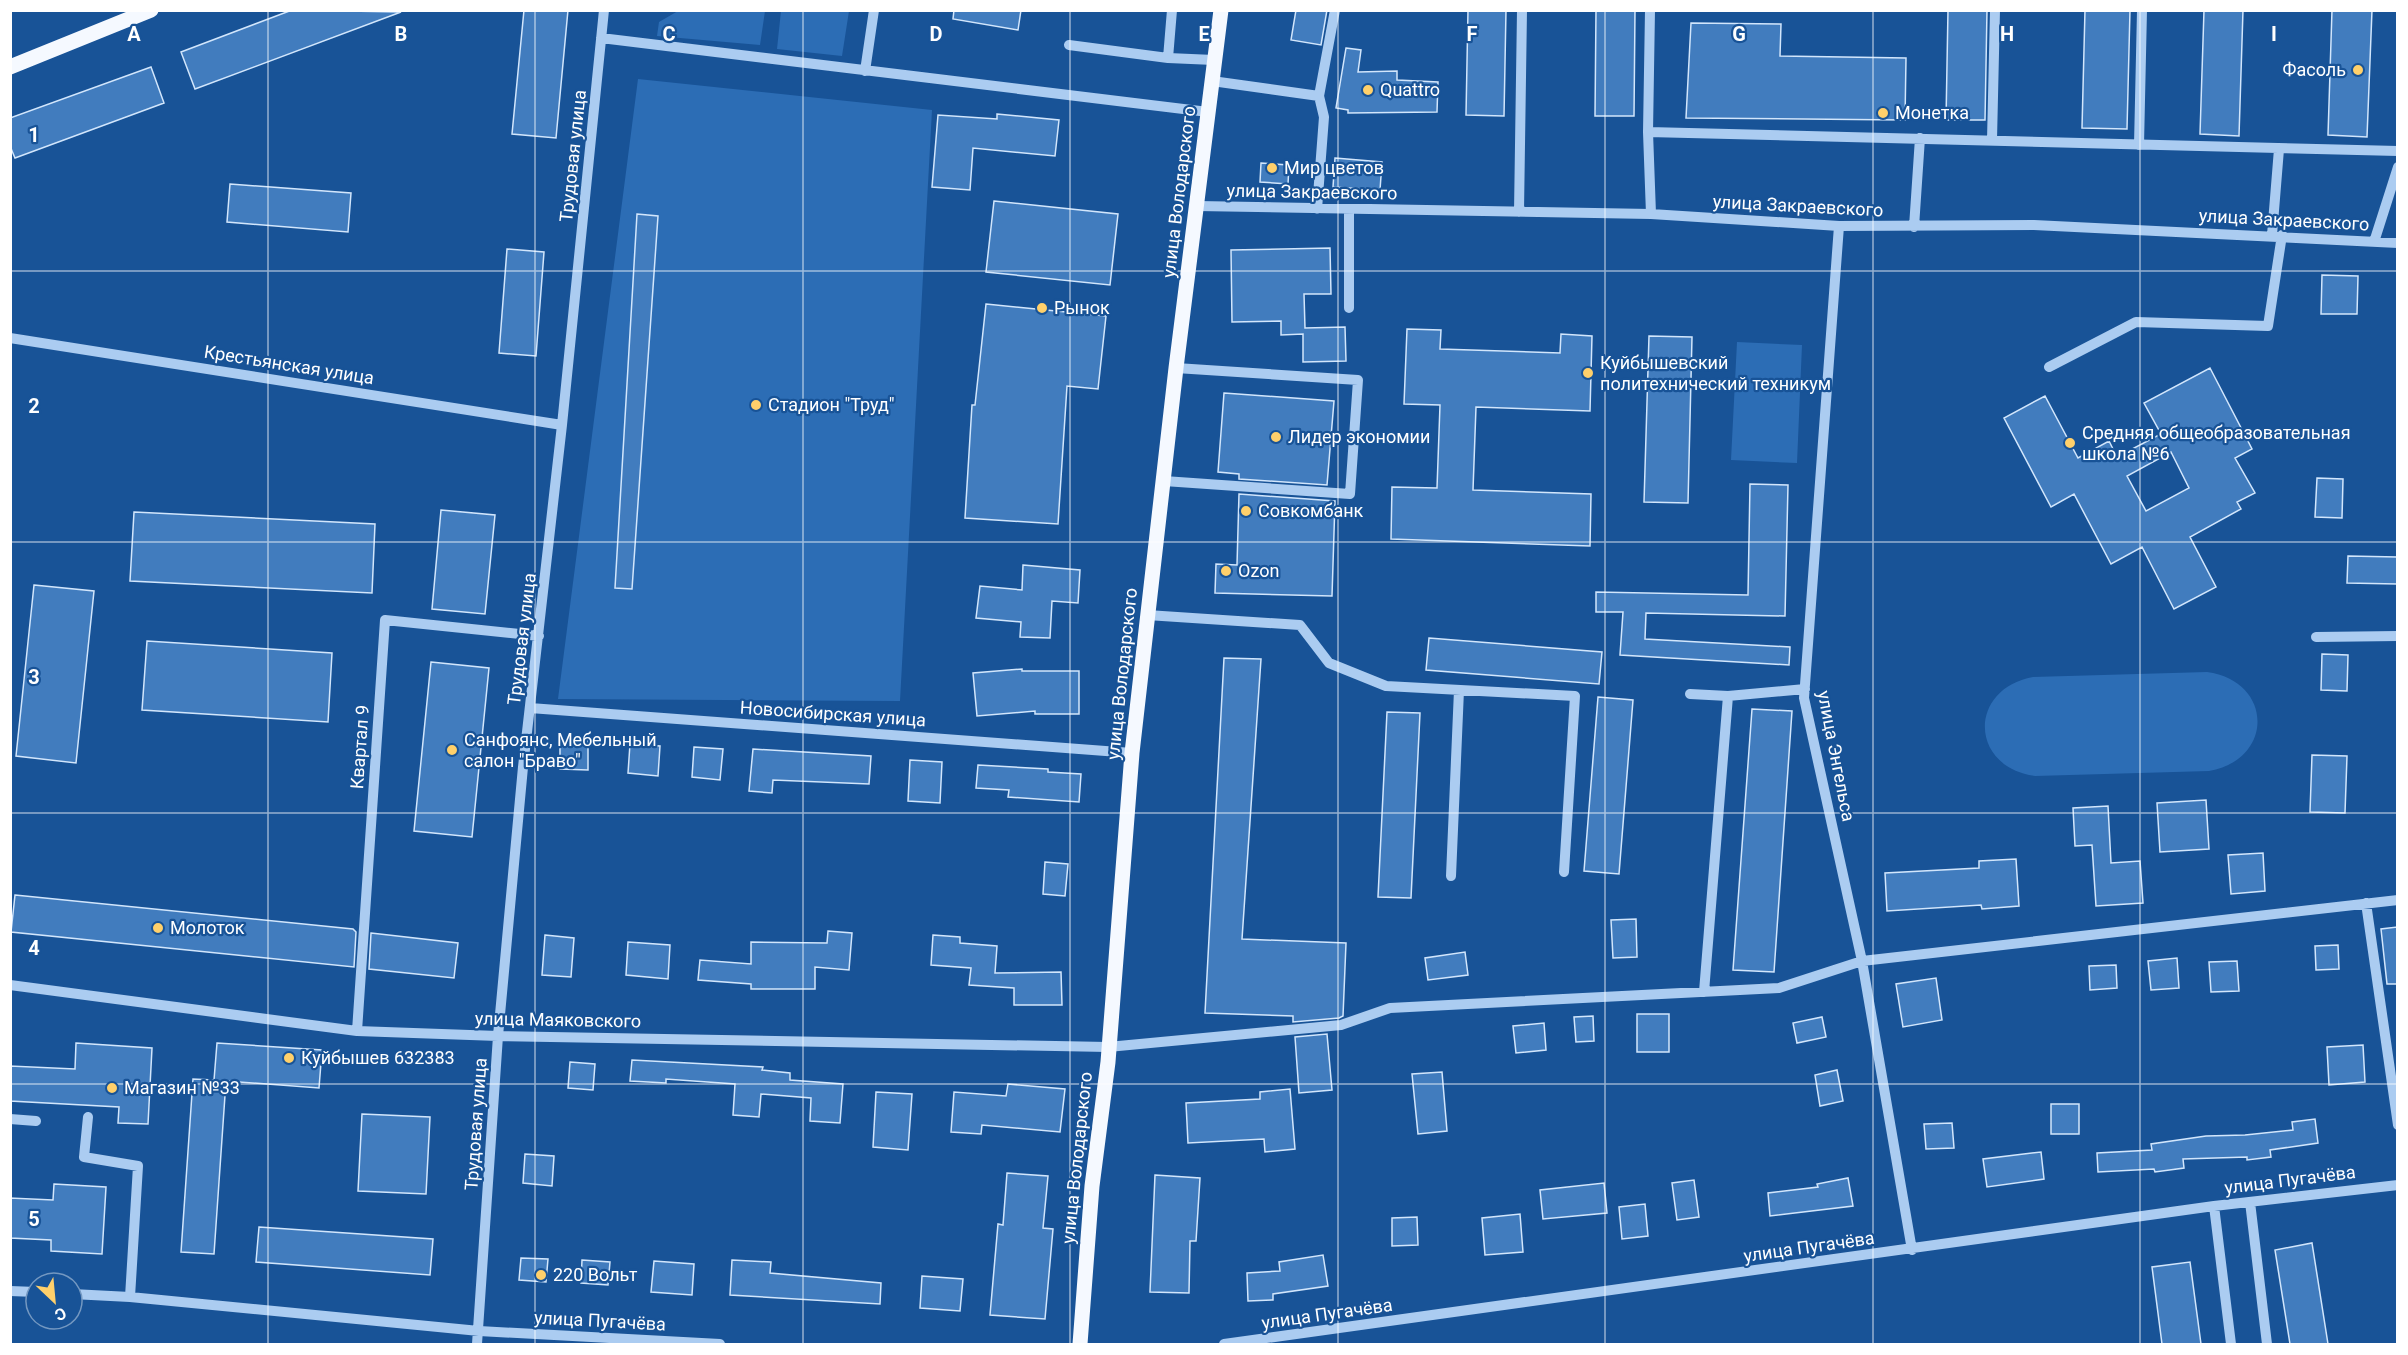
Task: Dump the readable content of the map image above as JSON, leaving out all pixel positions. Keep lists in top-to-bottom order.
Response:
{
  "streets": {
    "main road": ["улица Володарского"],
    "street": [
      "Трудовая улица",
      "улица Закраевского",
      "Крестьянская улица",
      "Новосибирская улица",
      "Квартал 9",
      "улица Энгельса",
      "улица Маяковского",
      "улица Пугачёва"
    ]
  },
  "crossings": [
    ["Трудовая улица", "Крестьянская улица"],
    ["Трудовая улица", "Новосибирская улица"],
    ["Трудовая улица", "Квартал 9"],
    ["Трудовая улица", "улица Маяковского"],
    ["Трудовая улица", "улица Пугачёва"],
    ["улица Володарского", "улица Закраевского"],
    ["улица Володарского", "Новосибирская улица"],
    ["улица Володарского", "улица Маяковского"],
    ["улица Закраевского", "улица Энгельса"],
    ["Квартал 9", "улица Маяковского"],
    ["улица Энгельса", "улица Маяковского"],
    ["улица Энгельса", "улица Пугачёва"]
  ],
  "places": [
    "Фасоль",
    "Quattro",
    "Монетка",
    "Мир цветов",
    "Рынок",
    "Куйбышевский политехнический техникум",
    "Стадион \"Труд\"",
    "Лидер экономии",
    "Средняя общеобразовательная школа №6",
    "Совкомбанк",
    "Ozon",
    "Санфоянс, Мебельный салон \"Браво\"",
    "Молоток",
    "Куйбышев 632383",
    "Магазин №33",
    "220 Вольт"
  ],
  "north": "bottom right",
  "grid": {
    "columns": [
      "A",
      "B",
      "C",
      "D",
      "E",
      "F",
      "G",
      "H",
      "I"
    ],
    "rows": [
      "1",
      "2",
      "3",
      "4",
      "5"
    ]
  }
}
